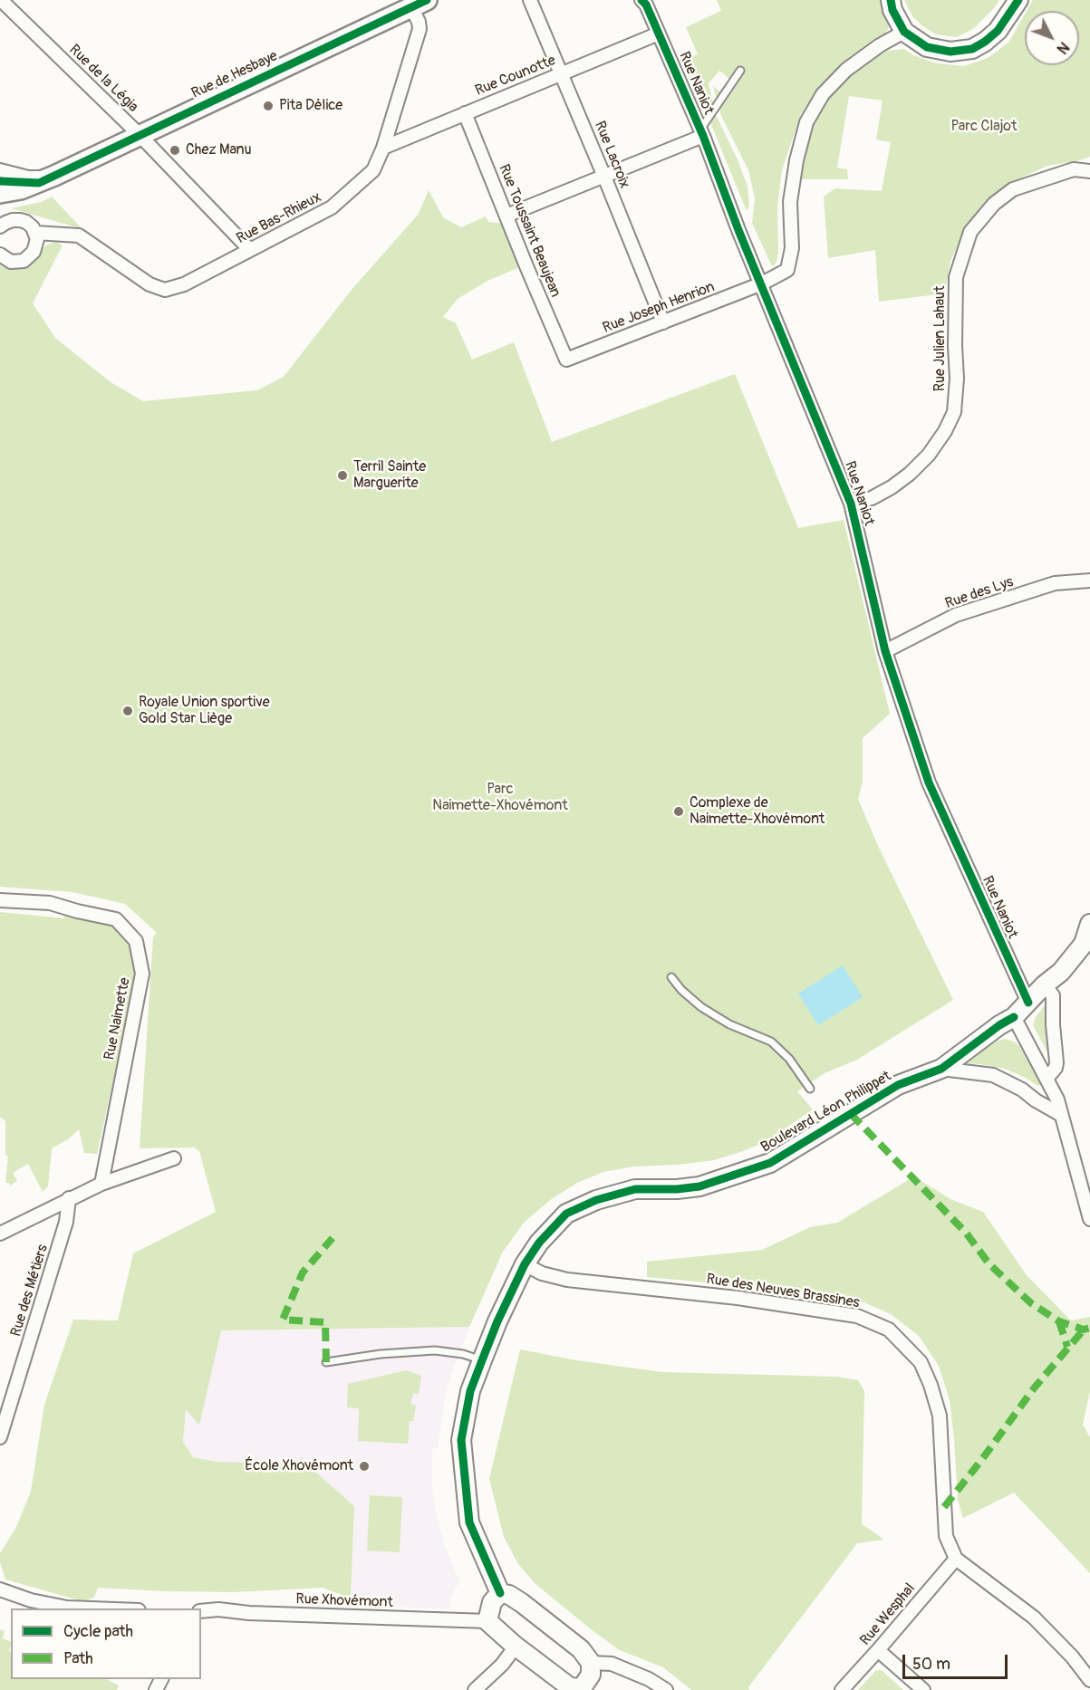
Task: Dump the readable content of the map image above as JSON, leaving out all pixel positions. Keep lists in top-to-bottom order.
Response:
{
  "streets": {
    "main road": ["Rue de Hesbaye"],
    "street": [
      "Rue Counotte",
      "Rue de la Légia",
      "Rue Naniot",
      "Rue Lacroix",
      "Rue Bas-Rhieux",
      "Rue Toussaint Beaujean",
      "Rue Joseph Henrion",
      "Rue Julien Lahaut",
      "Rue des Lys",
      "Rue Naimette",
      "Boulevard Léon Philippet",
      "Rue des Métiers",
      "Rue des Neuves Brassines",
      "Rue Xhovémont",
      "Rue Wesphal"
    ]
  },
  "crossings": [
    ["Rue de Hesbaye", "Rue de la Légia"],
    ["Rue de Hesbaye", "Rue Bas-Rhieux"],
    ["Rue Counotte", "Rue Naniot"],
    ["Rue Counotte", "Rue Lacroix"],
    ["Rue Counotte", "Rue Bas-Rhieux"],
    ["Rue Counotte", "Rue Toussaint Beaujean"],
    ["Rue de la Légia", "Rue Bas-Rhieux"],
    ["Rue Naniot", "Rue Joseph Henrion"],
    ["Rue Naniot", "Rue Julien Lahaut"],
    ["Rue Naniot", "Rue des Lys"],
    ["Rue Naniot", "Boulevard Léon Philippet"],
    ["Rue Lacroix", "Rue Joseph Henrion"],
    ["Rue Toussaint Beaujean", "Rue Joseph Henrion"],
    ["Boulevard Léon Philippet", "Rue des Neuves Brassines"],
    ["Rue des Neuves Brassines", "Rue Wesphal"]
  ],
  "parks": ["Parc Clajot", "Parc Naimette-Xhovémont"],
  "places": [
    "Pita Délice",
    "Chez Manu",
    "Terril Sainte Marguerite",
    "Royale Union sportive Gold Star Liège",
    "Complexe de Naimette-Xhovémont",
    "École Xhovémont"
  ],
  "legend": ["Cycle path", "Path"],
  "scale_bar": "50 m",
  "north": "bottom right"
}
